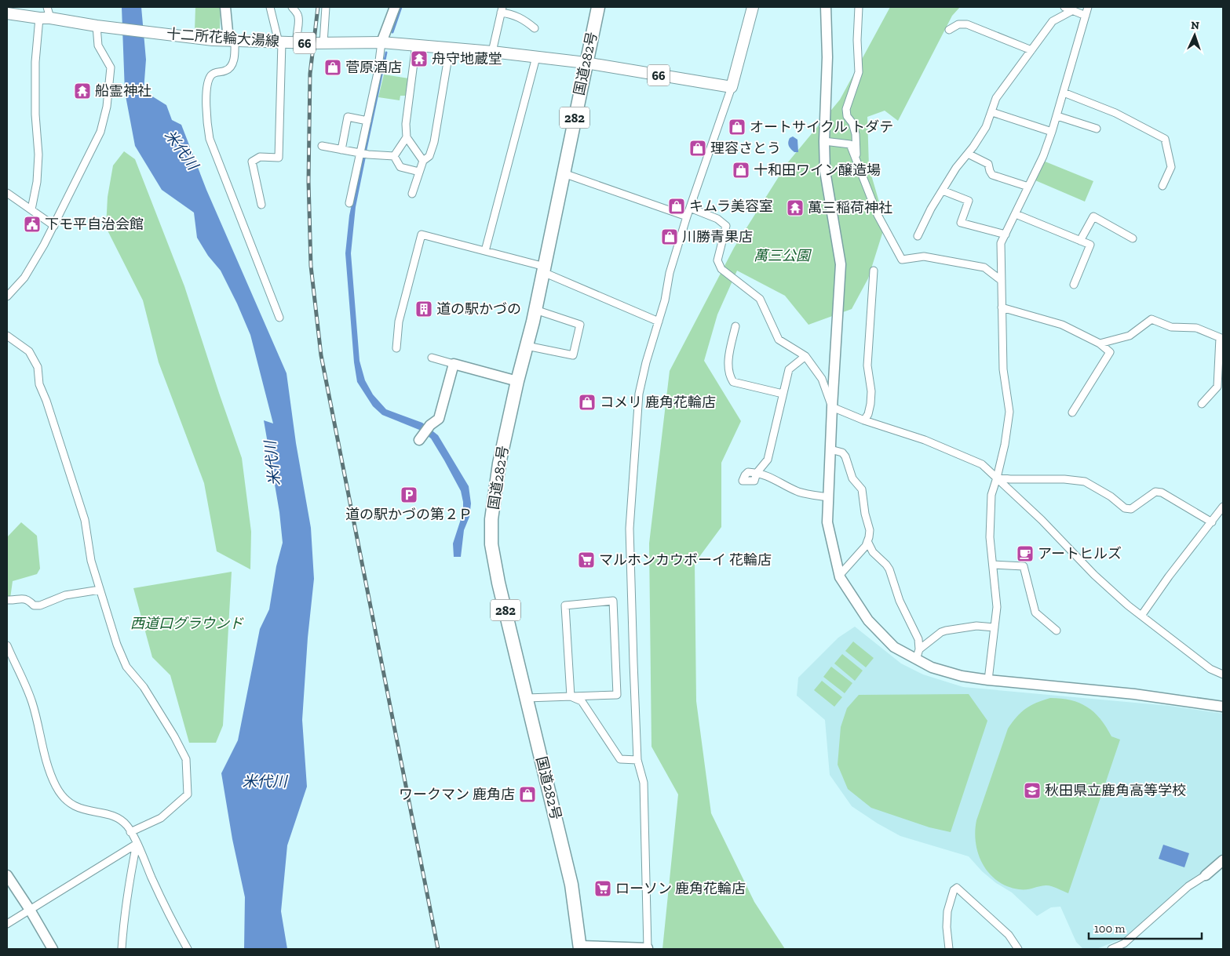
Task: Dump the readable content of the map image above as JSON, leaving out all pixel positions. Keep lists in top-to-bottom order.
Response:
{
  "streets": {
    "highway": ["国道282号", "282"],
    "main road": ["十二所花輪大湯線", "66"]
  },
  "crossings": [
    ["十二所花輪大湯線", "国道282号"]
  ],
  "water": ["米代川"],
  "parks": ["萬三公園", "西道口グラウンド"],
  "places": {
    "temple": ["舟守地蔵堂", "船霊神社", "萬三稲荷神社"],
    "shop": [
      "菅原酒店",
      "オートサイクル トダテ",
      "理容さとう",
      "十和田ワイン醸造場",
      "キムラ美容室",
      "川勝青果店",
      "コメリ 鹿角花輪店",
      "ワークマン 鹿角店"
    ],
    "public building": ["下モ平自治会館"],
    "building": ["道の駅かづの"],
    "parking": ["道の駅かづの第２Ｐ"],
    "cafe": ["アートヒルズ"],
    "supermarket": ["マルホンカウボーイ 花輪店", "ローソン 鹿角花輪店"],
    "school or university": ["秋田県立鹿角高等学校"]
  },
  "scale_bar": "100 m",
  "north": "top"
}
